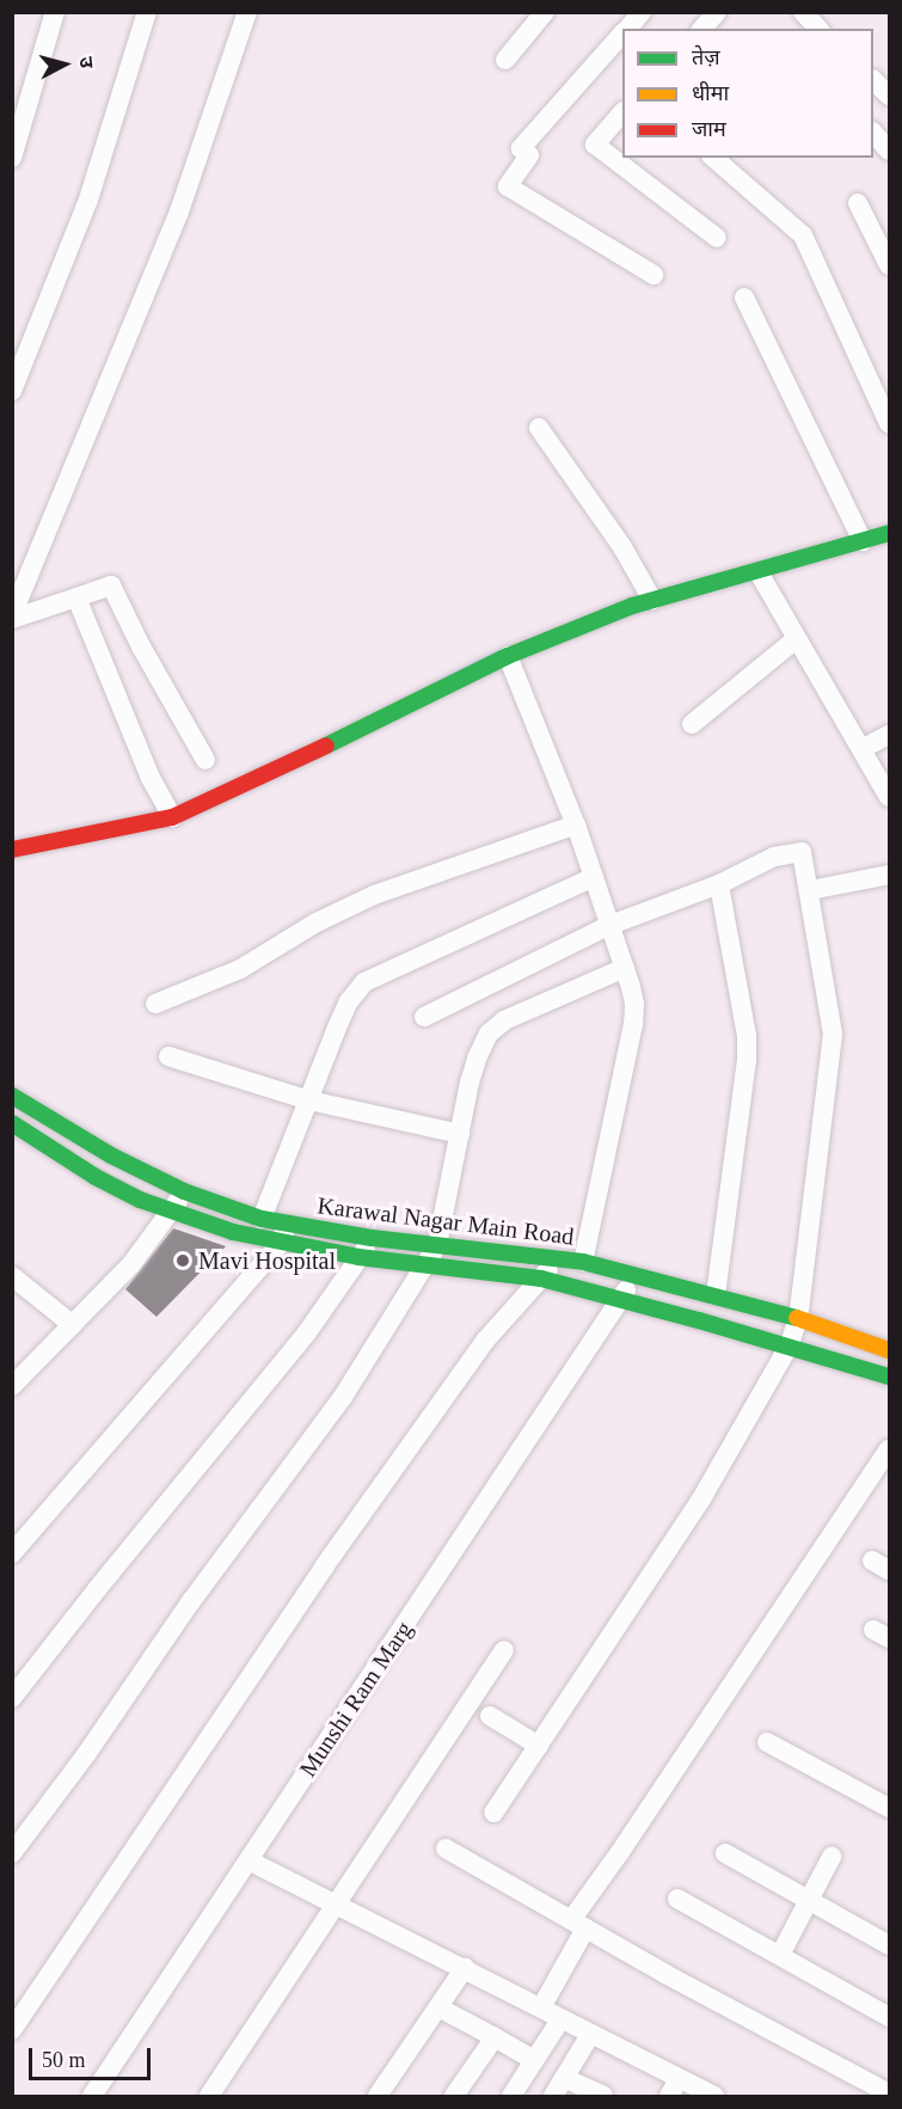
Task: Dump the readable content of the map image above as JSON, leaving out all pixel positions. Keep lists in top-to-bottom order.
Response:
{
  "streets": {
    "street": ["Karawal Nagar Main Road", "Munshi Ram Marg"]
  },
  "crossings": [
    ["Karawal Nagar Main Road", "Munshi Ram Marg"]
  ],
  "places": ["Mavi Hospital"],
  "legend": ["तेज़", "धीमा", "जाम"],
  "scale_bar": "50 m",
  "north": "right"
}
